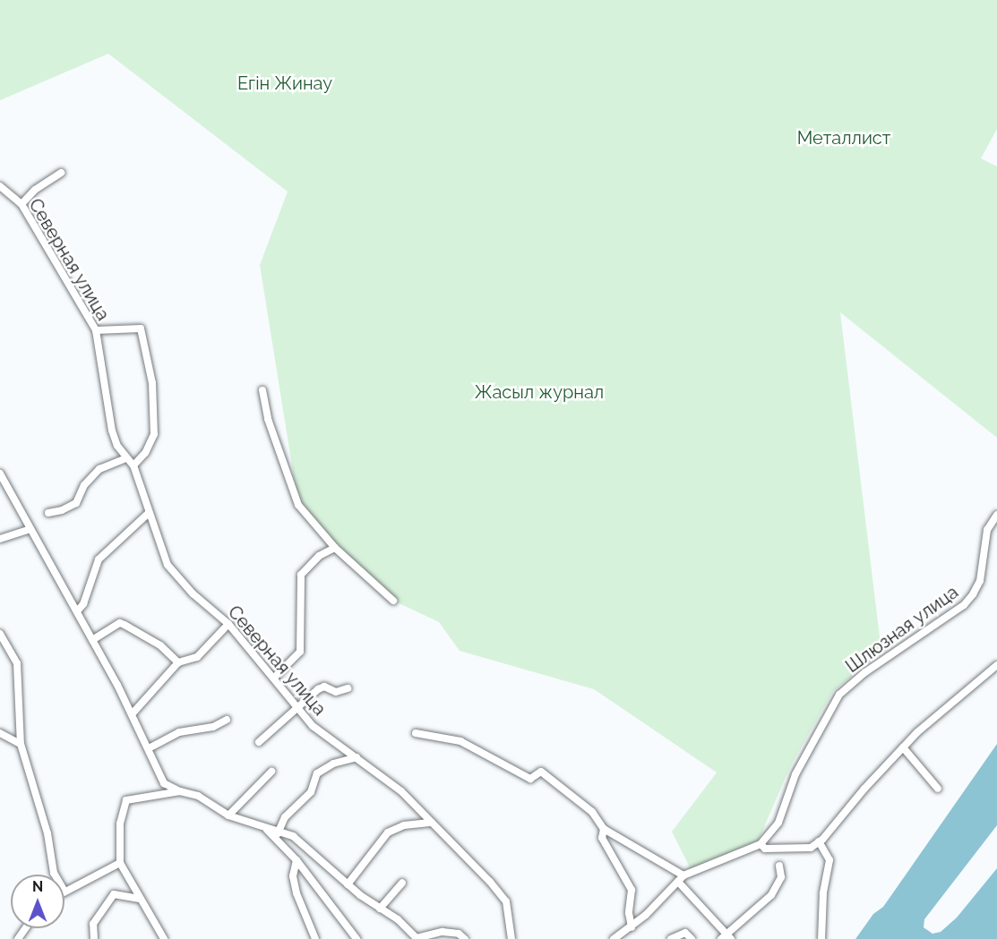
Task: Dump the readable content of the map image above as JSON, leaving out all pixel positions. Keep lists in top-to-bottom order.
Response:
{
  "streets": {
    "street": ["Северная улица", "Шлюзная улица"]
  },
  "parks": ["Егін Жинау", "Металлист", "Жасыл журнал"],
  "north": "top"
}
